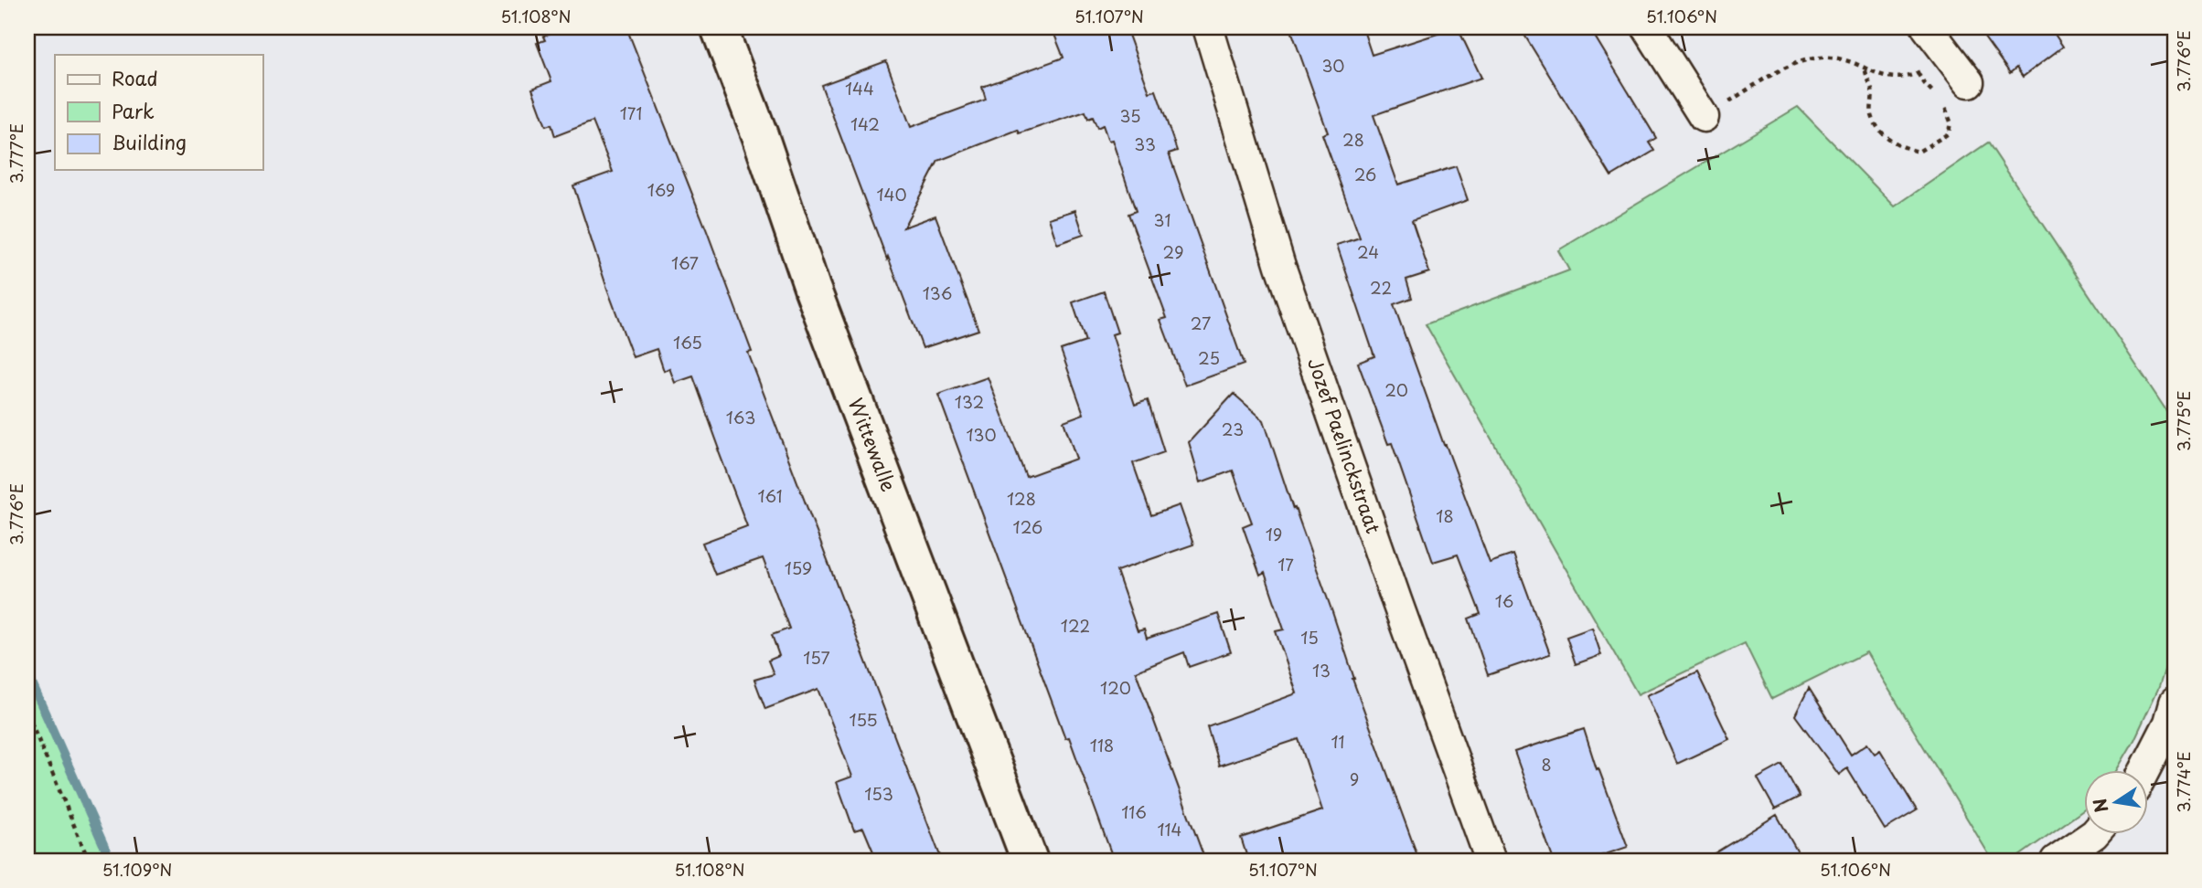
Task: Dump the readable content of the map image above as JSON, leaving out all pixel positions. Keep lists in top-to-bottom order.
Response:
{
  "streets": {
    "street": ["Wittewalle", "Jozef Paelinckstraat"]
  },
  "house_numbers": [
    "30",
    "144",
    "171",
    "35",
    "142",
    "28",
    "33",
    "26",
    "169",
    "140",
    "31",
    "29",
    "24",
    "167",
    "22",
    "136",
    "27",
    "165",
    "25",
    "20",
    "132",
    "163",
    "23",
    "130",
    "161",
    "128",
    "18",
    "126",
    "19",
    "17",
    "159",
    "16",
    "122",
    "15",
    "157",
    "13",
    "120",
    "155",
    "11",
    "118",
    "8",
    "9",
    "153",
    "116",
    "114"
  ],
  "legend": ["Road", "Park", "Building"],
  "north": "left",
  "coordinates": [
    "51.108°N",
    "51.107°N",
    "51.106°N",
    "3.776°E",
    "3.777°E",
    "3.775°E",
    "3.774°E",
    "51.109°N"
  ]
}
